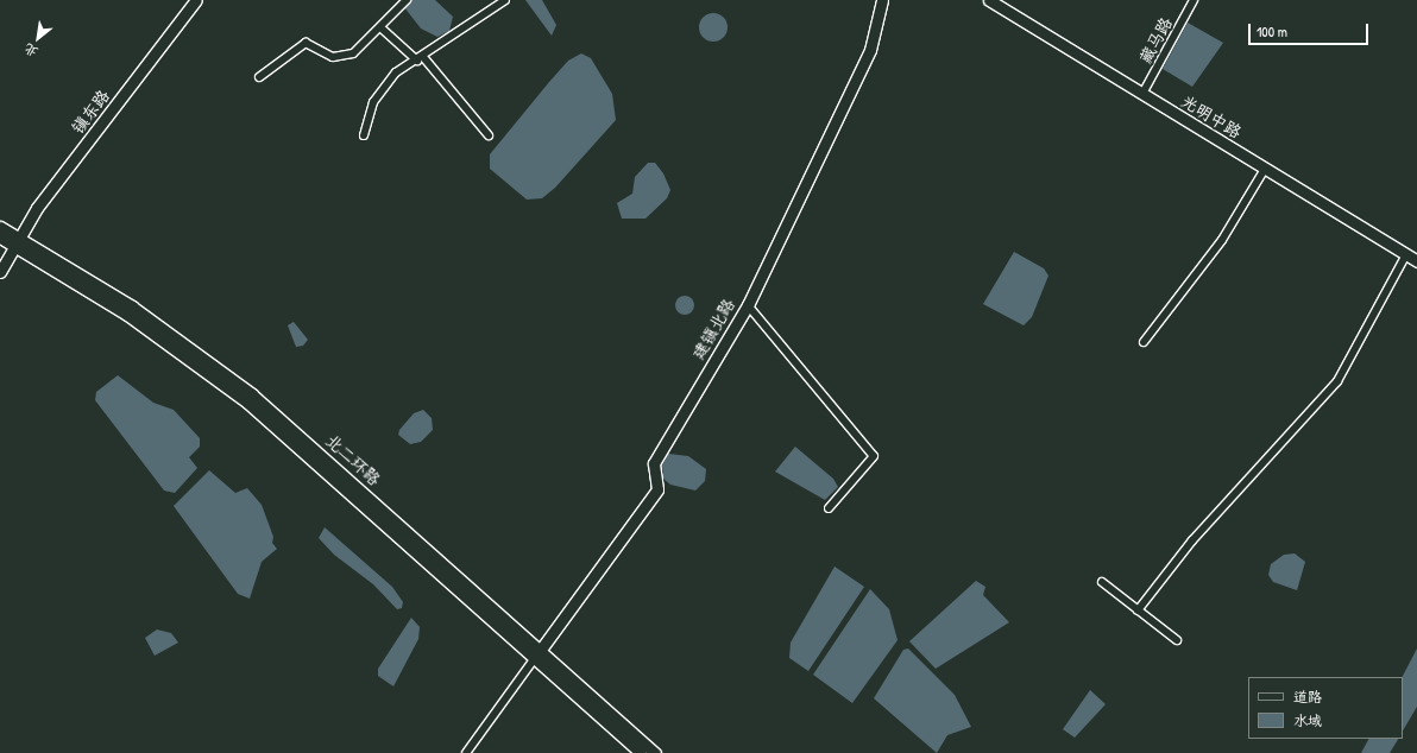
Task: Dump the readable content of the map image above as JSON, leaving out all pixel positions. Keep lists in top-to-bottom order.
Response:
{
  "streets": {
    "street": [
      "藏马路",
      "镇东路",
      "光明中路",
      "建镇北路",
      "北二环路"
    ]
  },
  "crossings": [
    ["藏马路", "光明中路"],
    ["镇东路", "北二环路"],
    ["建镇北路", "北二环路"]
  ],
  "legend": ["道路", "水域"],
  "scale_bar": "100 m",
  "north": "bottom left"
}
